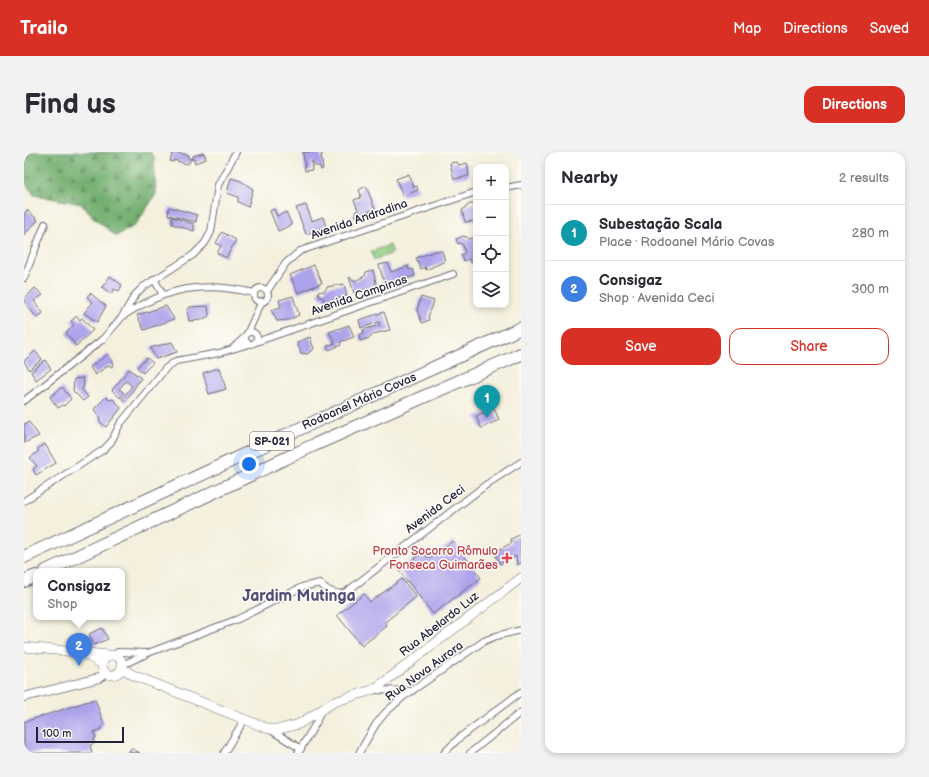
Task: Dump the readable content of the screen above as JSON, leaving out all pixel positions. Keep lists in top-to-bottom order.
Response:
{
  "streets": {
    "highway": ["Rodoanel Mário Covas", "SP-021"],
    "main road": ["Avenida Ceci", "Rua Abelardo Luz"],
    "street": ["Avenida Andradina", "Avenida Campinas", "Rua Nova Aurora"]
  },
  "crossings": [
    ["Avenida Ceci", "Rua Abelardo Luz"],
    ["Rua Abelardo Luz", "Rua Nova Aurora"]
  ],
  "districts": ["Jardim Mutinga"],
  "places": {
    "health": ["Pronto Socorro Rômulo Fonseca Guimarães"]
  },
  "scale_bar": "100 m",
  "page": {
    "header": "Trailo",
    "nav": ["Map", "Directions", "Saved"],
    "buttons": [
      "Directions",
      ["Save", "Share"]
    ],
    "title": "Find us",
    "heading": ["Nearby", "2 results"],
    "map_buttons": ["+", "−"],
    "list": [
      {
        "mark": "1",
        "name": "Subestação Scala",
        "note": "Place · Rodoanel Mário Covas",
        "value": "280 m"
      },
      {
        "mark": "2",
        "name": "Consigaz",
        "note": "Shop · Avenida Ceci",
        "value": "300 m"
      }
    ],
    "pins": ["1", "2"],
    "popup": ["Consigaz", "Shop"],
    "scale": "100 m"
  }
}
